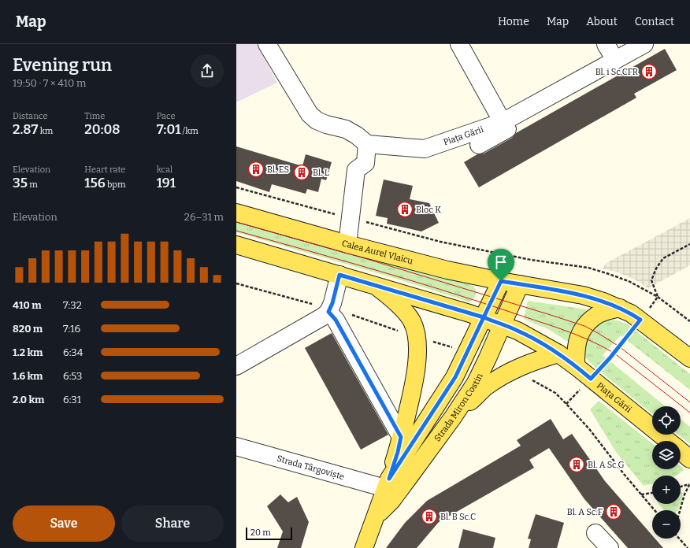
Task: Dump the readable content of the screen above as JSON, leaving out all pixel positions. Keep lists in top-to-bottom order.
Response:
{
  "streets": {
    "main road": ["Piața Gării", "Calea Aurel Vlaicu", "Strada Miron Costin"],
    "street": ["Strada Târgoviște"]
  },
  "crossings": [
    ["Piața Gării", "Strada Miron Costin"],
    ["Calea Aurel Vlaicu", "Strada Miron Costin"],
    ["Strada Miron Costin", "Strada Târgoviște"]
  ],
  "places": {
    "building": [
      "Bl. i Sc.CFR",
      "Bl. ES",
      "Bl. L",
      "Bloc K",
      "Bl. A Sc.G",
      "Bl. A Sc.F",
      "Bl. B Sc.C"
    ]
  },
  "scale_bar": "20 m",
  "page": {
    "header": "Map",
    "nav": [
      "Home",
      "Map",
      "About",
      "Contact"
    ],
    "heading": ["Evening run", "19:50 · 7 × 410 m"],
    "stats": [
      ["Distance", "2.87 km"],
      ["Time", "20:08"],
      ["Pace", "7:01 /km"],
      ["Elevation", "35 m"],
      ["Heart rate", "156 bpm"],
      ["kcal", "191"]
    ],
    "chart": ["Elevation", "26–31 m"],
    "list": [
      {
        "name": "410 m",
        "note": "7:32"
      },
      {
        "name": "820 m",
        "note": "7:16"
      },
      {
        "name": "1.2 km",
        "note": "6:34"
      },
      {
        "name": "1.6 km",
        "note": "6:53"
      },
      {
        "name": "2.0 km",
        "note": "6:31"
      }
    ],
    "map_buttons": ["+", "−"],
    "buttons": ["Save", "Share"],
    "scale": "20 m"
  }
}
